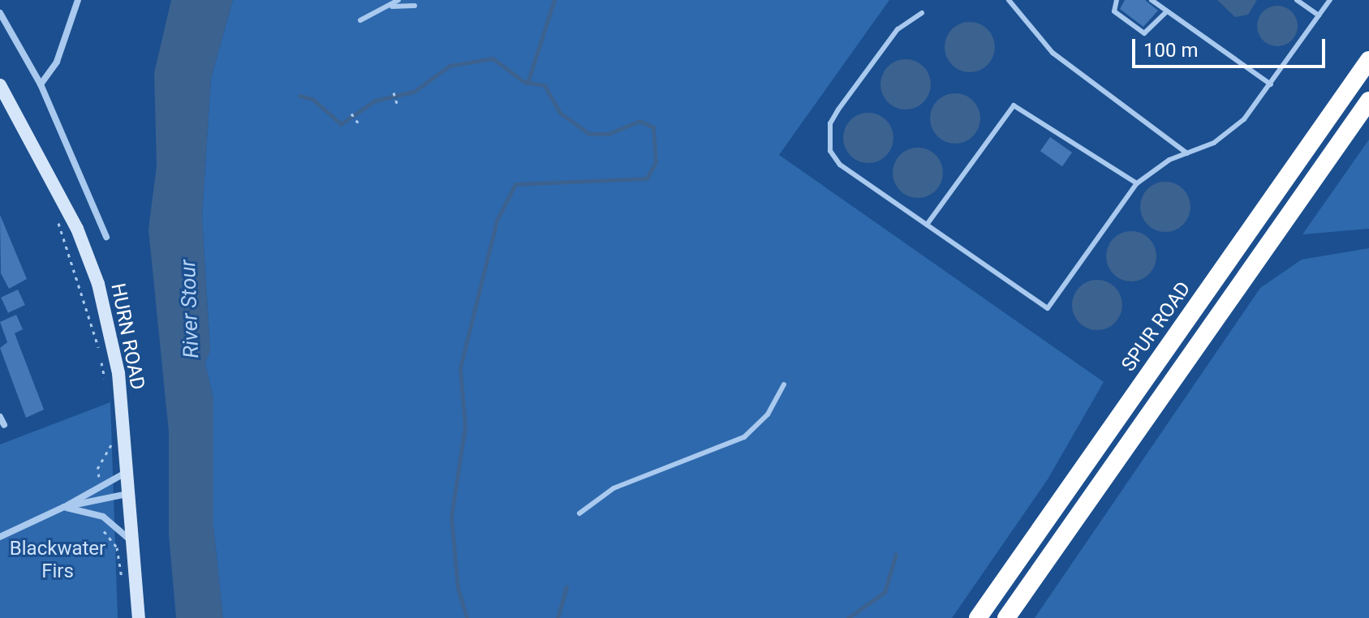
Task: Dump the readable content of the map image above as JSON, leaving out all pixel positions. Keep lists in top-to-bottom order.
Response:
{
  "streets": {
    "highway": ["SPUR ROAD"],
    "main road": ["HURN ROAD"]
  },
  "water": ["River Stour"],
  "parks": ["Blackwater Firs"],
  "scale_bar": "100 m"
}
